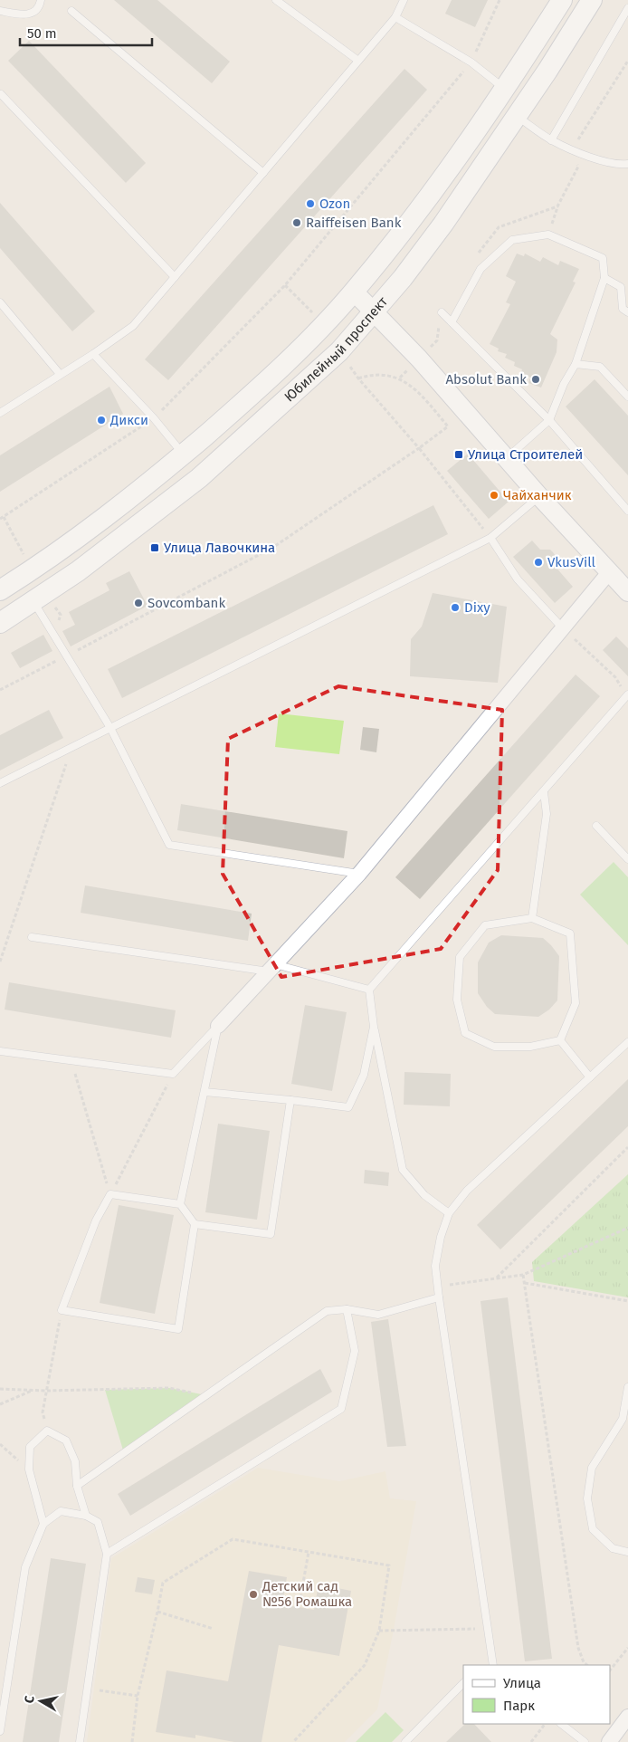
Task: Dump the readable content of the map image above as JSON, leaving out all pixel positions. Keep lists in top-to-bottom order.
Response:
{
  "streets": {
    "main road": ["Юбилейный проспект"]
  },
  "places": {
    "other": [
      "Ozon",
      "Raiffeisen Bank",
      "Absolut Bank",
      "Дикси",
      "Чайханчик",
      "VkusVill",
      "Sovcombank",
      "Dixy",
      "Детский сад №56 Ромашка"
    ],
    "transit": ["Улица Строителей", "Улица Лавочкина"]
  },
  "legend": ["Улица", "Парк"],
  "scale_bar": "50 m",
  "north": "left"
}
